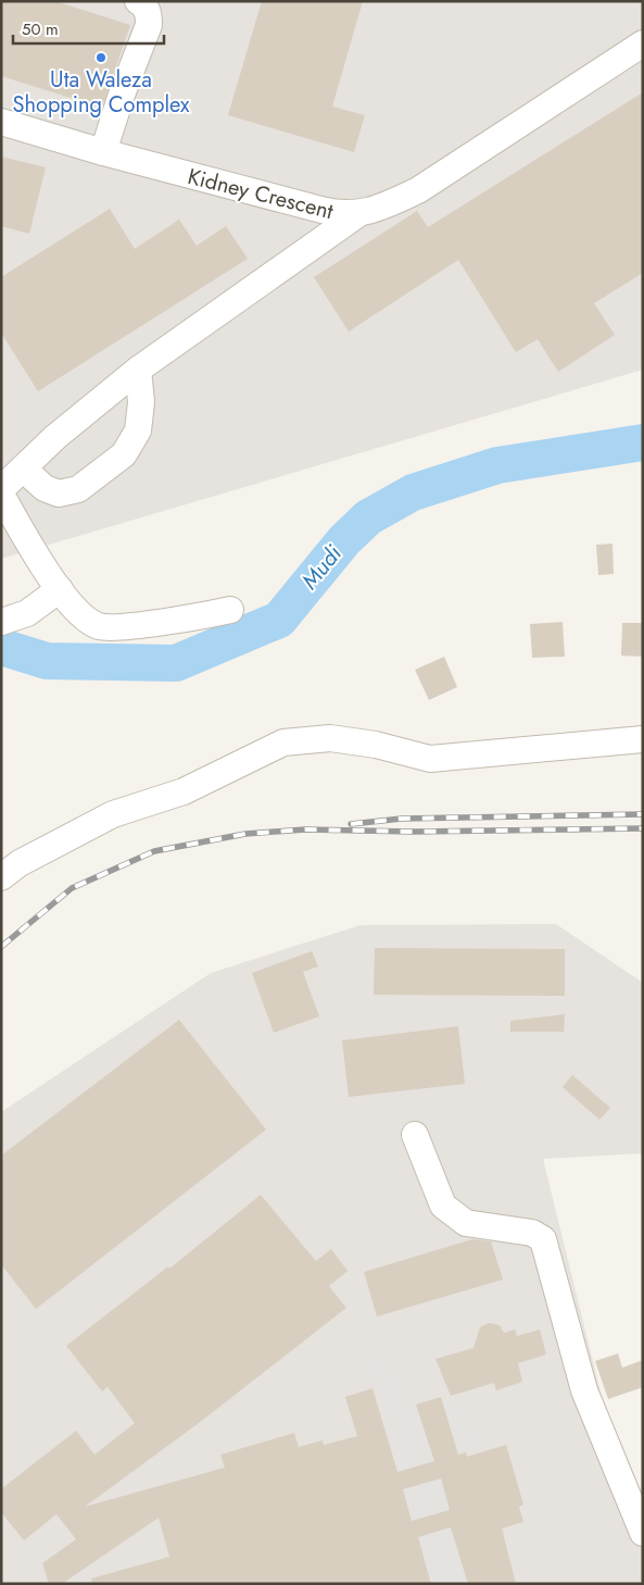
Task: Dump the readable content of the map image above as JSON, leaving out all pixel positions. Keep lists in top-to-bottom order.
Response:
{
  "streets": {
    "street": ["Kidney Crescent"]
  },
  "water": ["Mudi"],
  "places": ["Uta Waleza Shopping Complex"],
  "scale_bar": "50 m"
}
